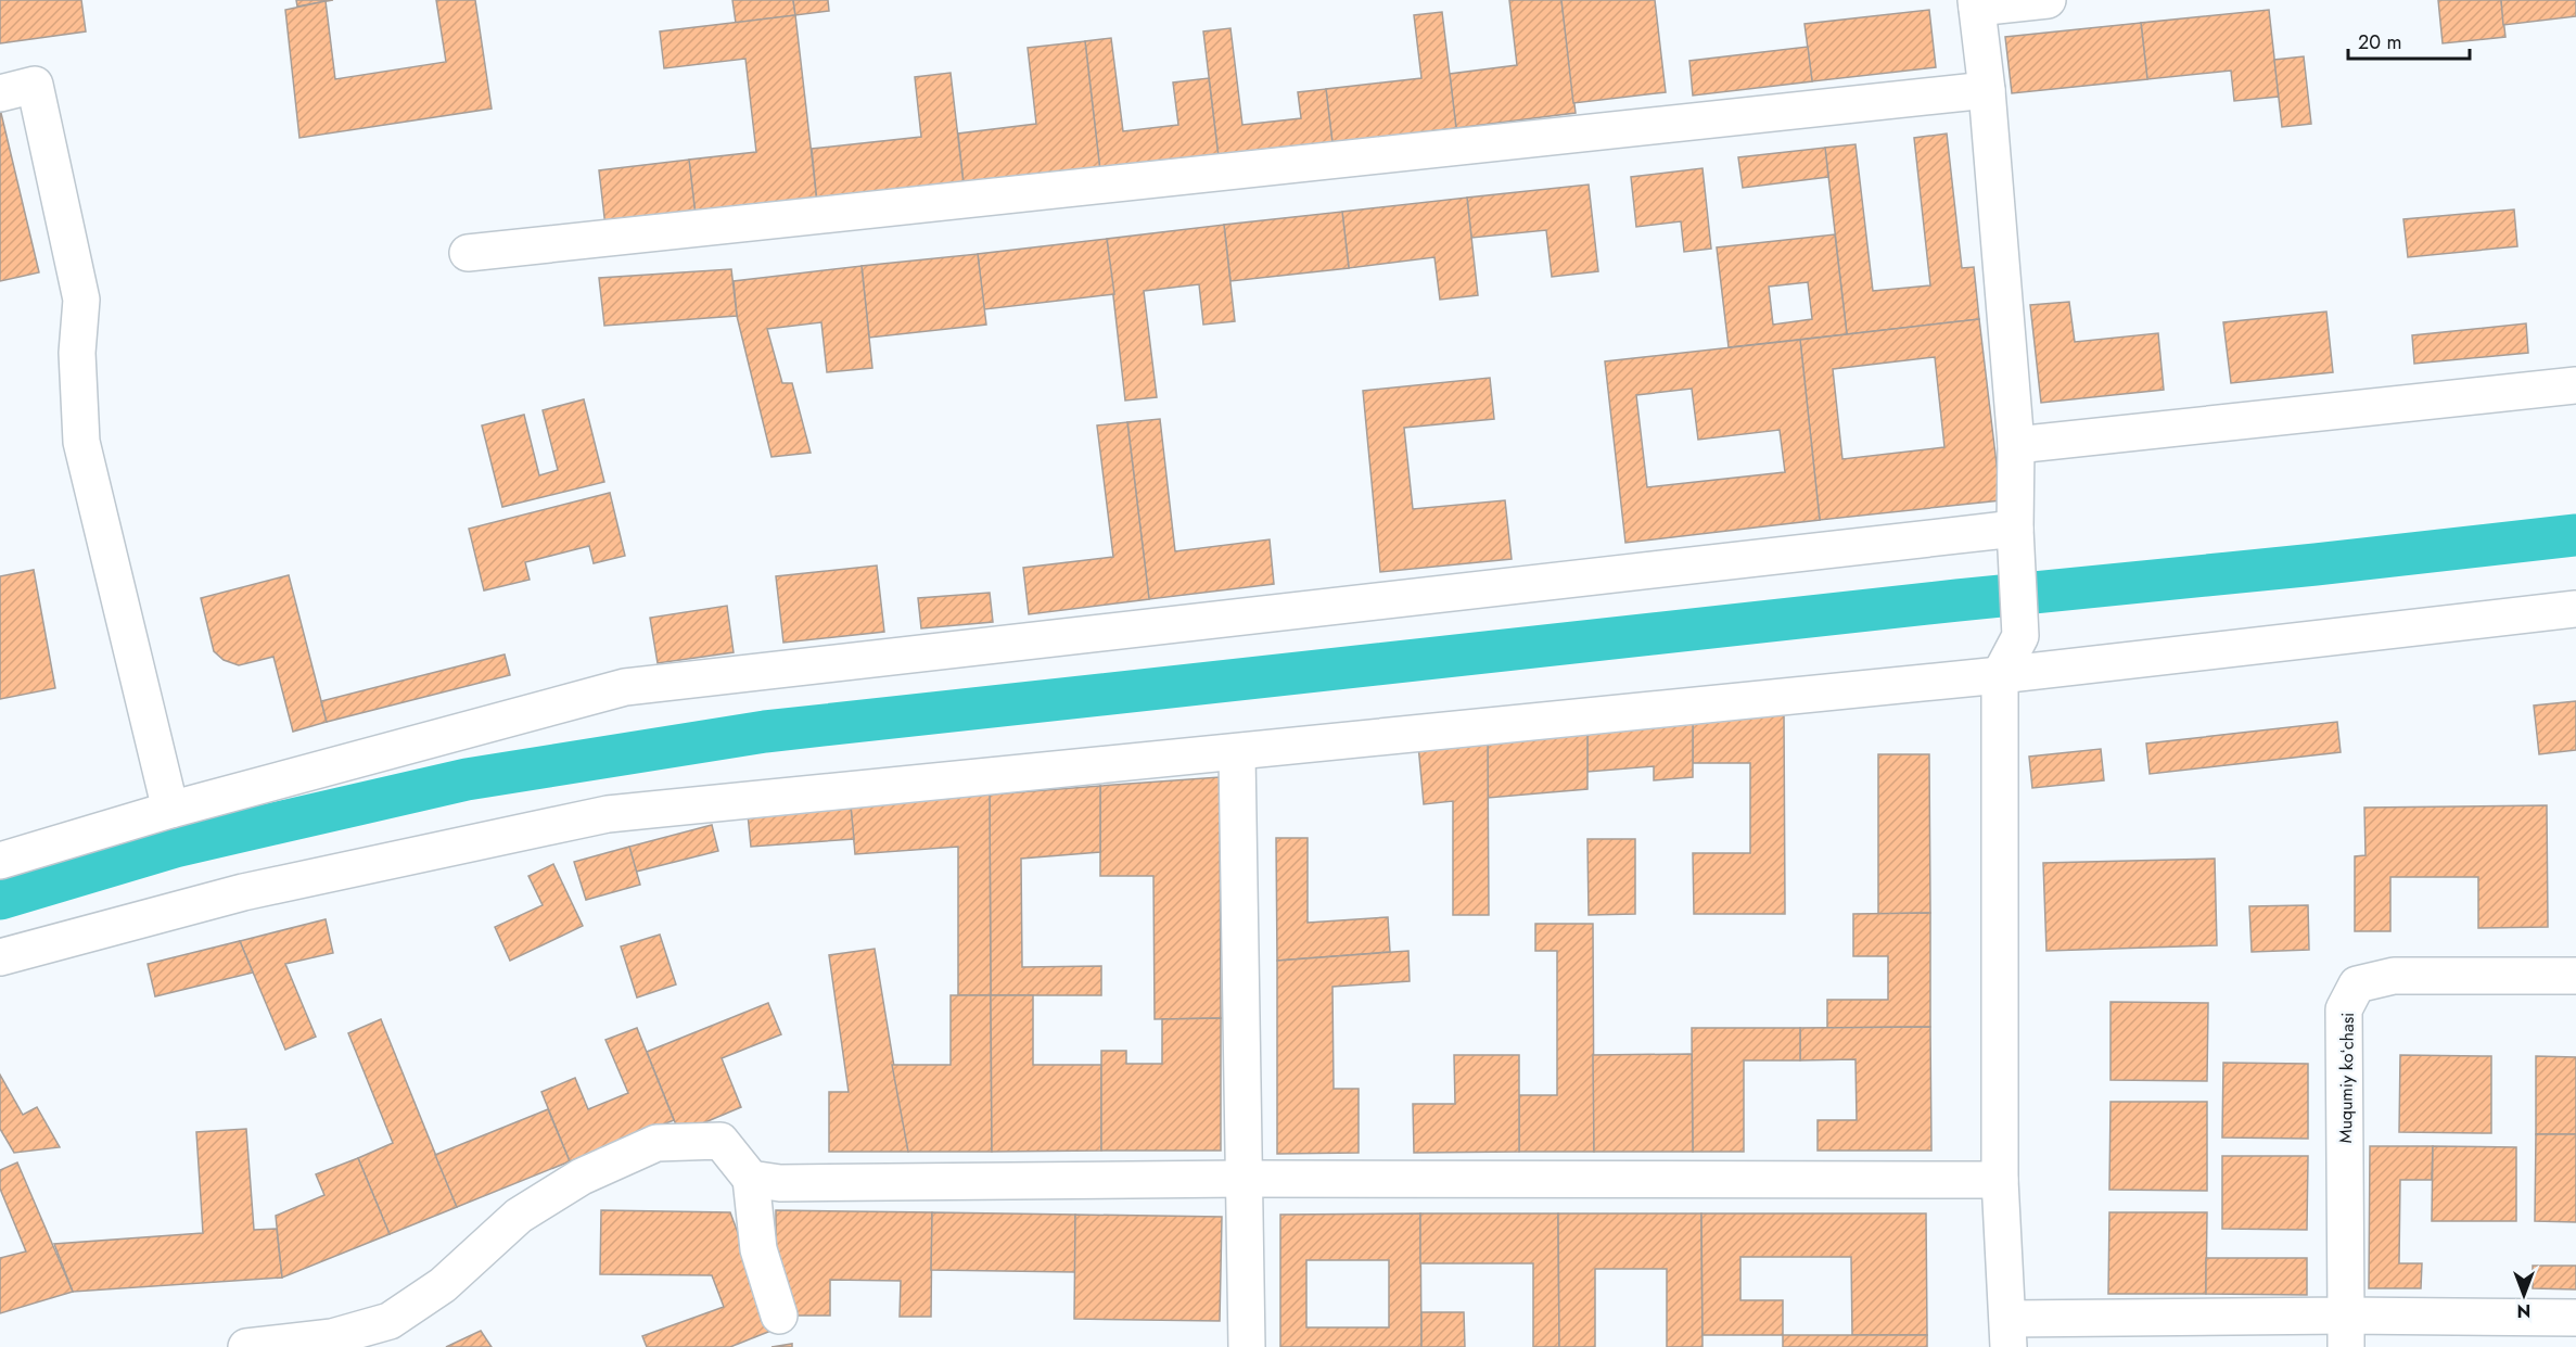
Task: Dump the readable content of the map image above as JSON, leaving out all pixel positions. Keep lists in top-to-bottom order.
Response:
{
  "streets": {
    "street": ["Muqumiy koʻchasi"]
  },
  "scale_bar": "20 m",
  "north": "bottom"
}
